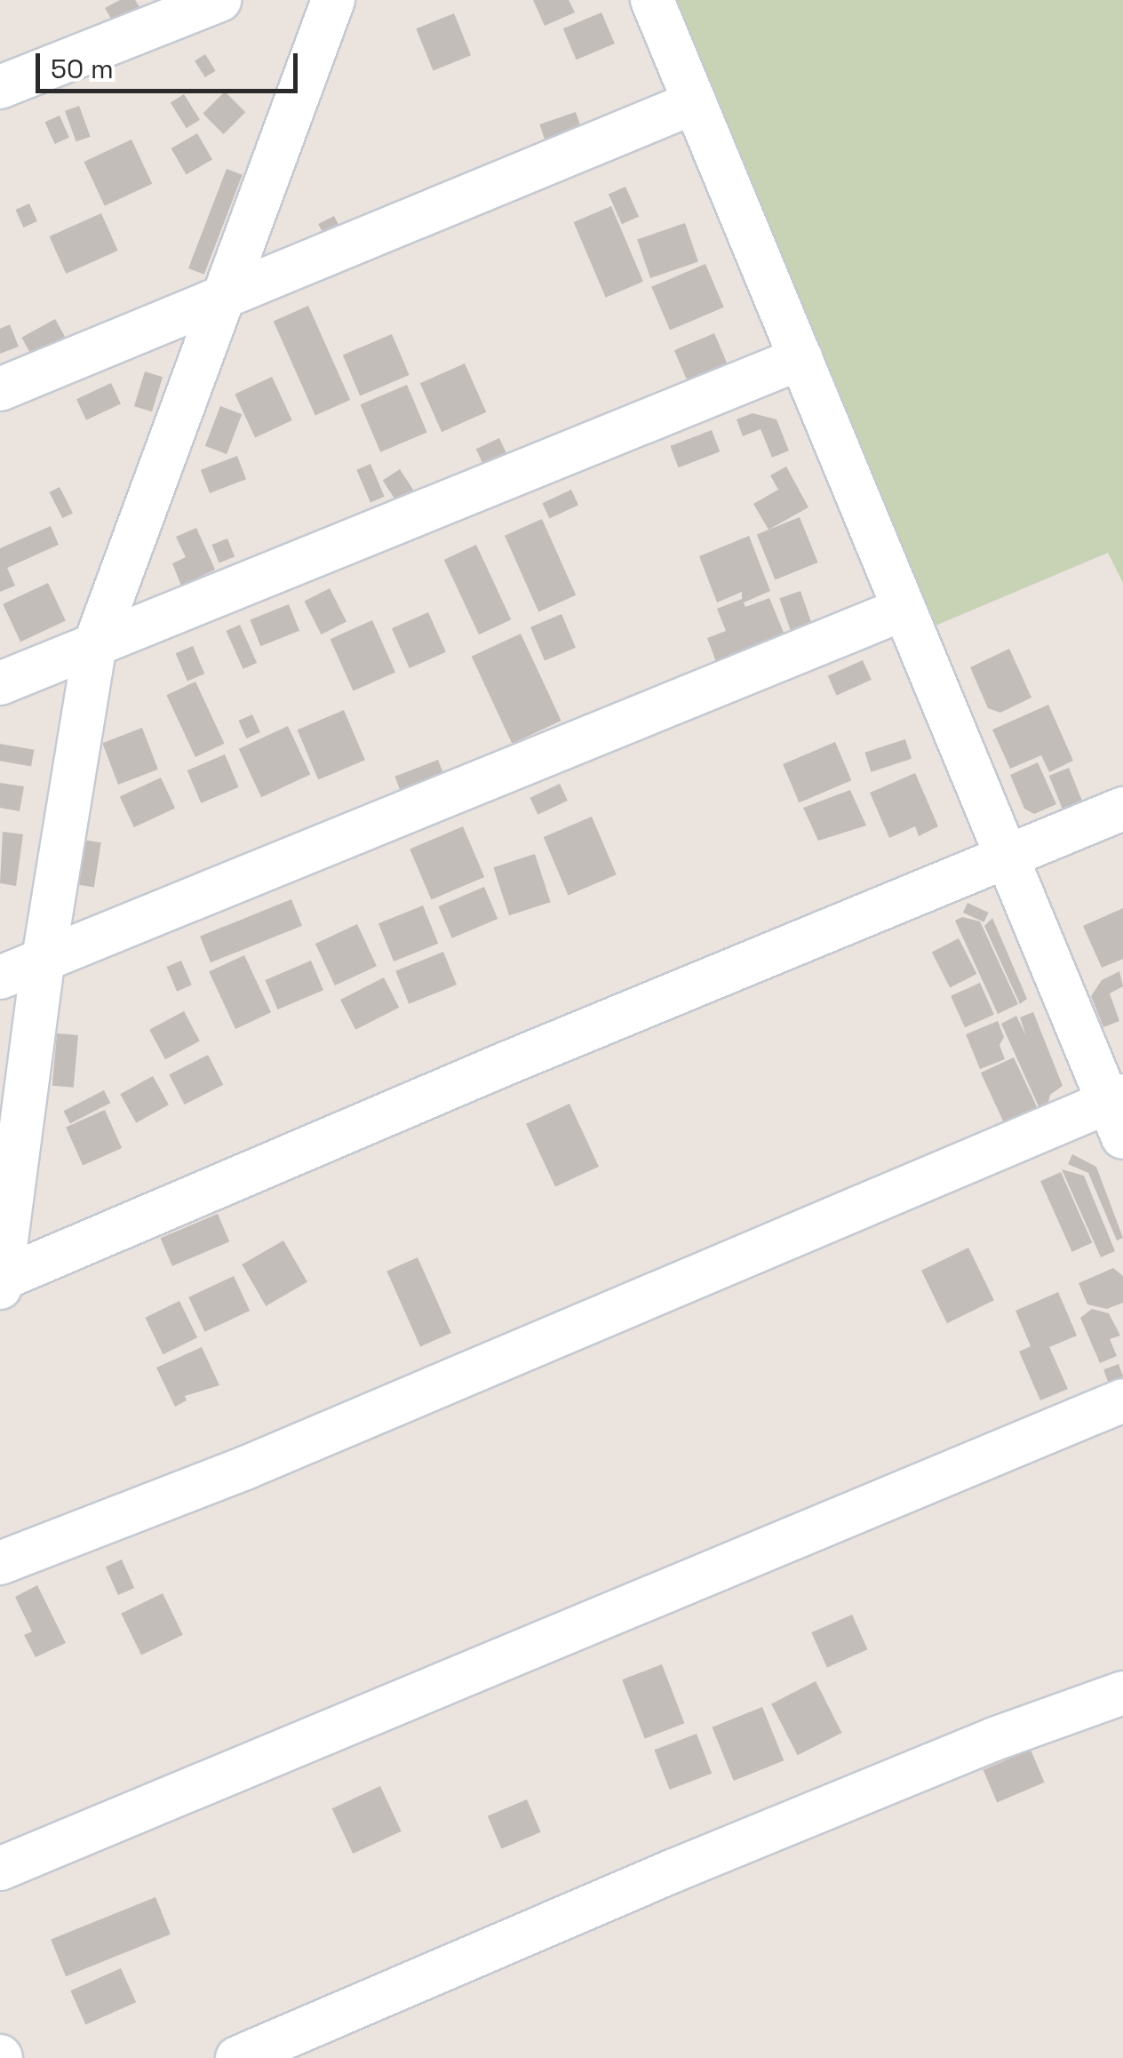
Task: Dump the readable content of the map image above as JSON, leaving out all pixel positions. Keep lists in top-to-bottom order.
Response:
{
  "scale_bar": "50 m"
}
